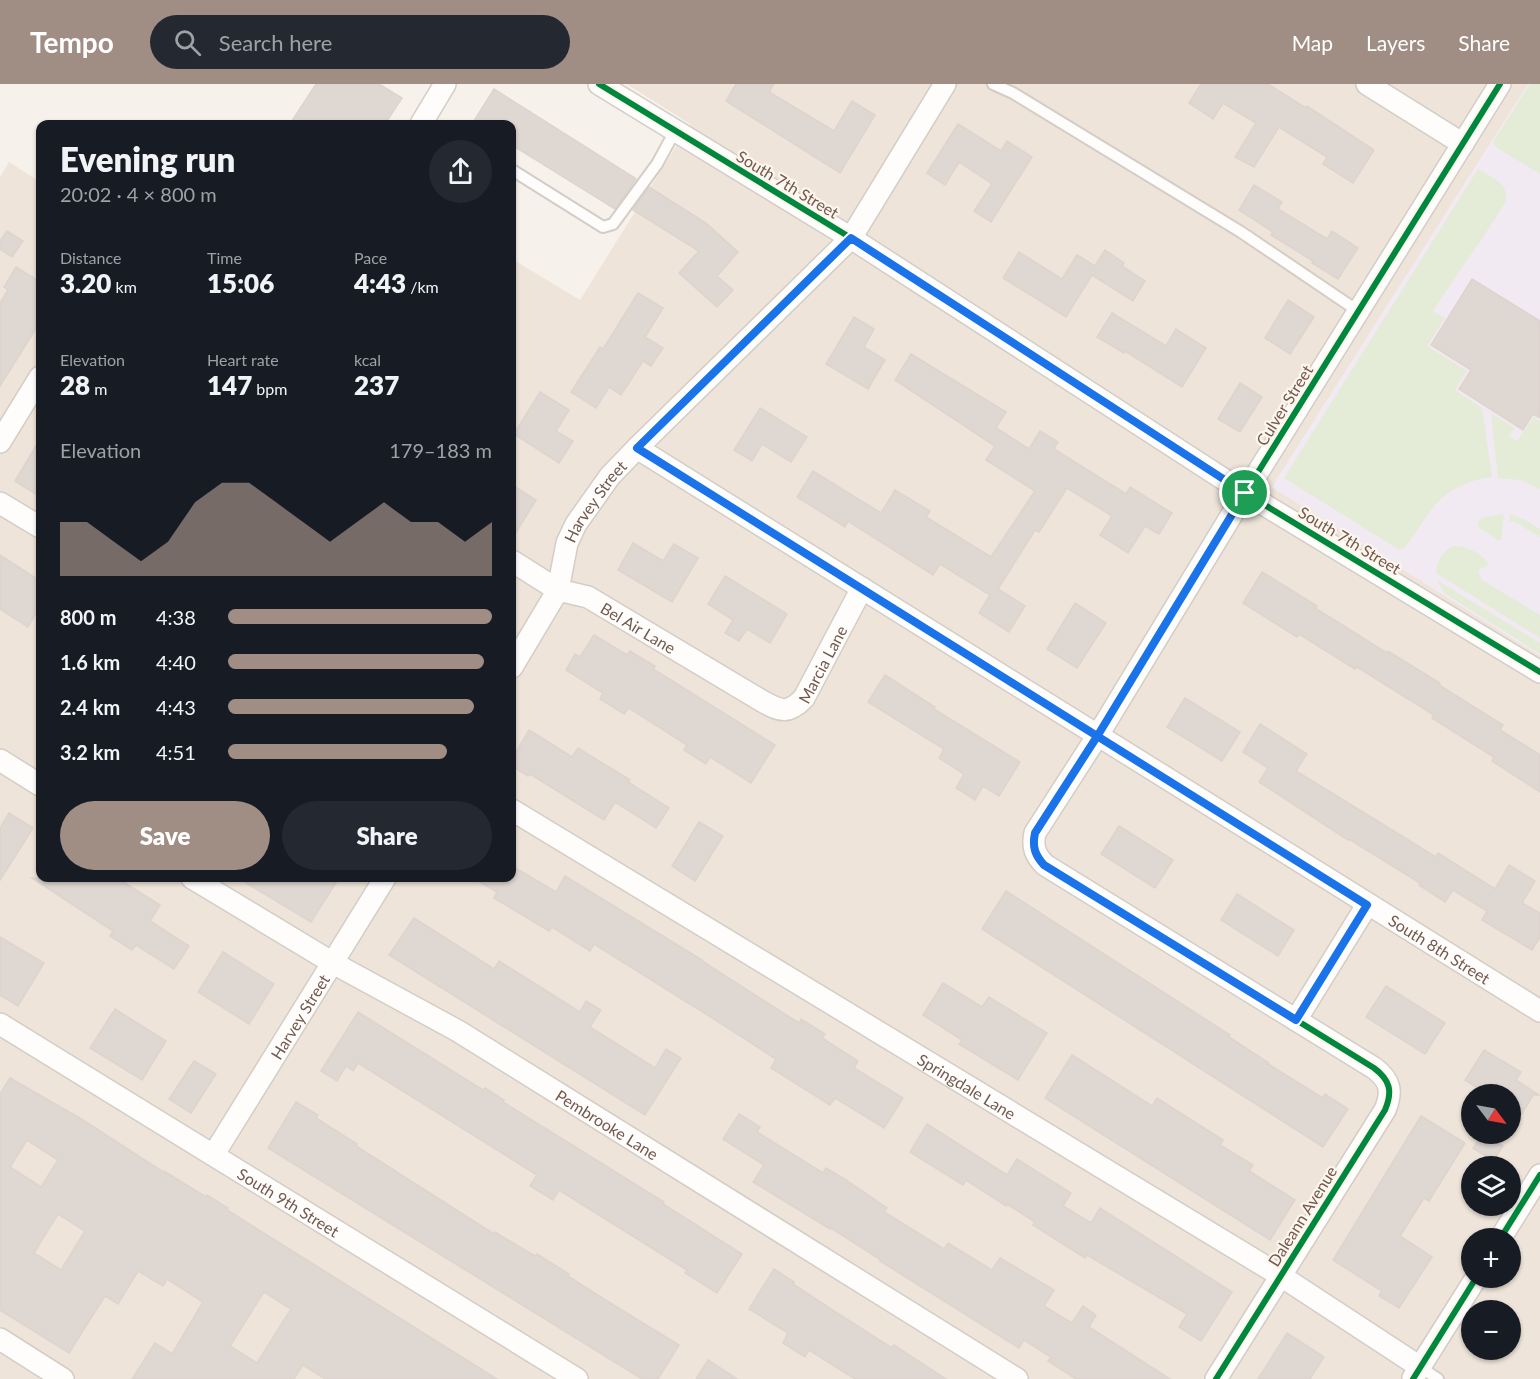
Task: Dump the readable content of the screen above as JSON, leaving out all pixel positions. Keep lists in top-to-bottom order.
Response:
{
  "streets": {
    "street": [
      "South 7th Street",
      "Culver Street",
      "Harvey Street",
      "Bel Air Lane",
      "Marcia Lane",
      "South 8th Street",
      "Springdale Lane",
      "Pembrooke Lane",
      "South 9th Street",
      "Daleann Avenue"
    ]
  },
  "crossings": [
    ["South 7th Street", "Culver Street"],
    ["South 7th Street", "Harvey Street"],
    ["Culver Street", "South 8th Street"],
    ["Culver Street", "Daleann Avenue"],
    ["Harvey Street", "Bel Air Lane"],
    ["Harvey Street", "South 8th Street"],
    ["Harvey Street", "Pembrooke Lane"],
    ["Harvey Street", "South 9th Street"],
    ["Bel Air Lane", "Marcia Lane"],
    ["Marcia Lane", "South 8th Street"],
    ["Springdale Lane", "Daleann Avenue"]
  ],
  "north": "bottom right",
  "page": {
    "header": "Tempo",
    "search": "Search here",
    "nav": ["Map", "Layers", "Share"],
    "heading": ["Evening run", "20:02 · 4 × 800 m"],
    "stats": [
      ["Distance", "3.20 km"],
      ["Time", "15:06"],
      ["Pace", "4:43 /km"],
      ["Elevation", "28 m"],
      ["Heart rate", "147 bpm"],
      ["kcal", "237"]
    ],
    "chart": ["Elevation", "179–183 m"],
    "list": [
      {
        "name": "800 m",
        "note": "4:38"
      },
      {
        "name": "1.6 km",
        "note": "4:40"
      },
      {
        "name": "2.4 km",
        "note": "4:43"
      },
      {
        "name": "3.2 km",
        "note": "4:51"
      }
    ],
    "buttons": ["Save", "Share"],
    "map_buttons": ["+", "−"]
  }
}
